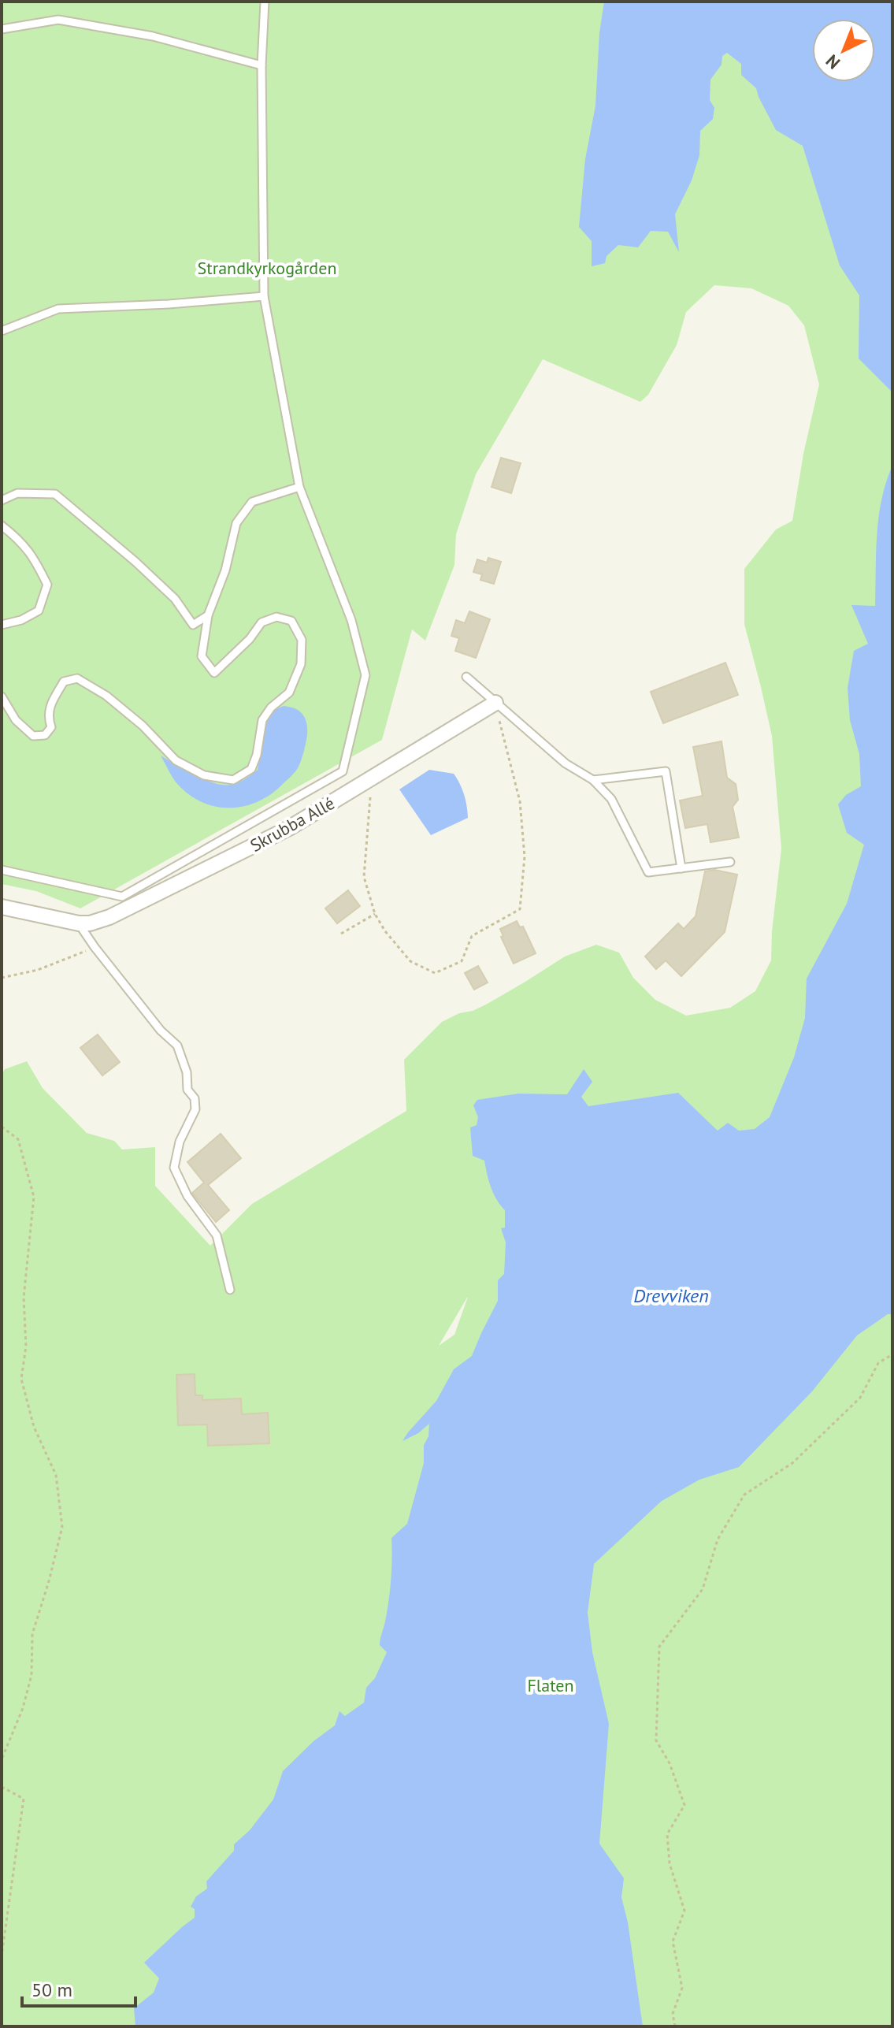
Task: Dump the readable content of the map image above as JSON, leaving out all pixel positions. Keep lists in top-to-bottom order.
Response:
{
  "streets": {
    "street": ["Skrubba Allé"]
  },
  "water": ["Drevviken"],
  "parks": ["Strandkyrkogården", "Flaten"],
  "scale_bar": "50 m",
  "north": "bottom left"
}
